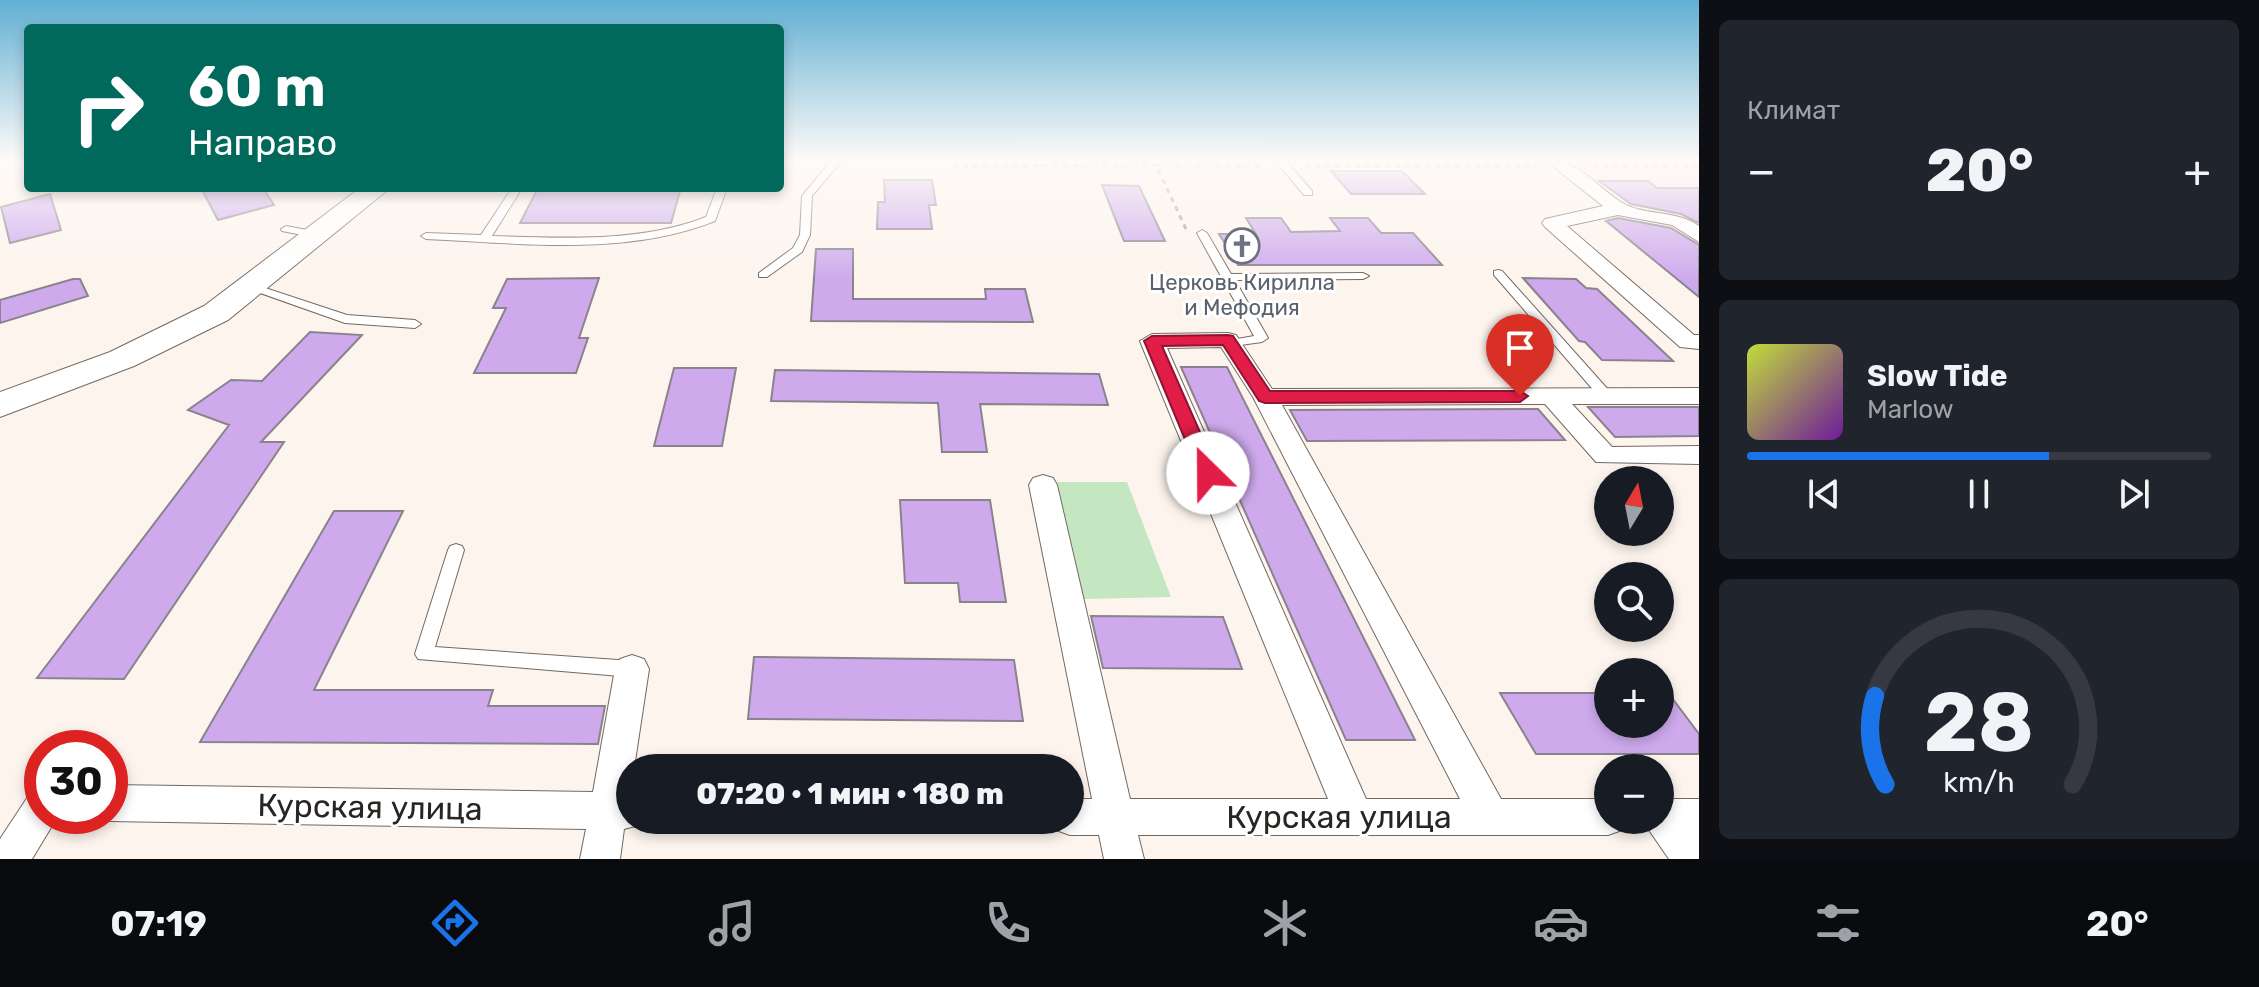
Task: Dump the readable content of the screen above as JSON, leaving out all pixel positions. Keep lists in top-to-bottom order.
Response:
{
  "streets": {
    "street": ["Курская улица"]
  },
  "places": {
    "church": ["Церковь Кирилла и Мефодия"]
  },
  "north": "top",
  "page": {
    "tile": "Климат",
    "turn": ["60 m", "Направо"],
    "heat": ["−", "20°", "+"],
    "song": ["Slow Tide", "Marlow"],
    "map_buttons": ["+", "−"],
    "limit": "30",
    "trip": "07:20 · 1 мин · 180 m",
    "tabs": ["07:19", "20°"],
    "gauge": ["28", "km/h"]
  }
}
